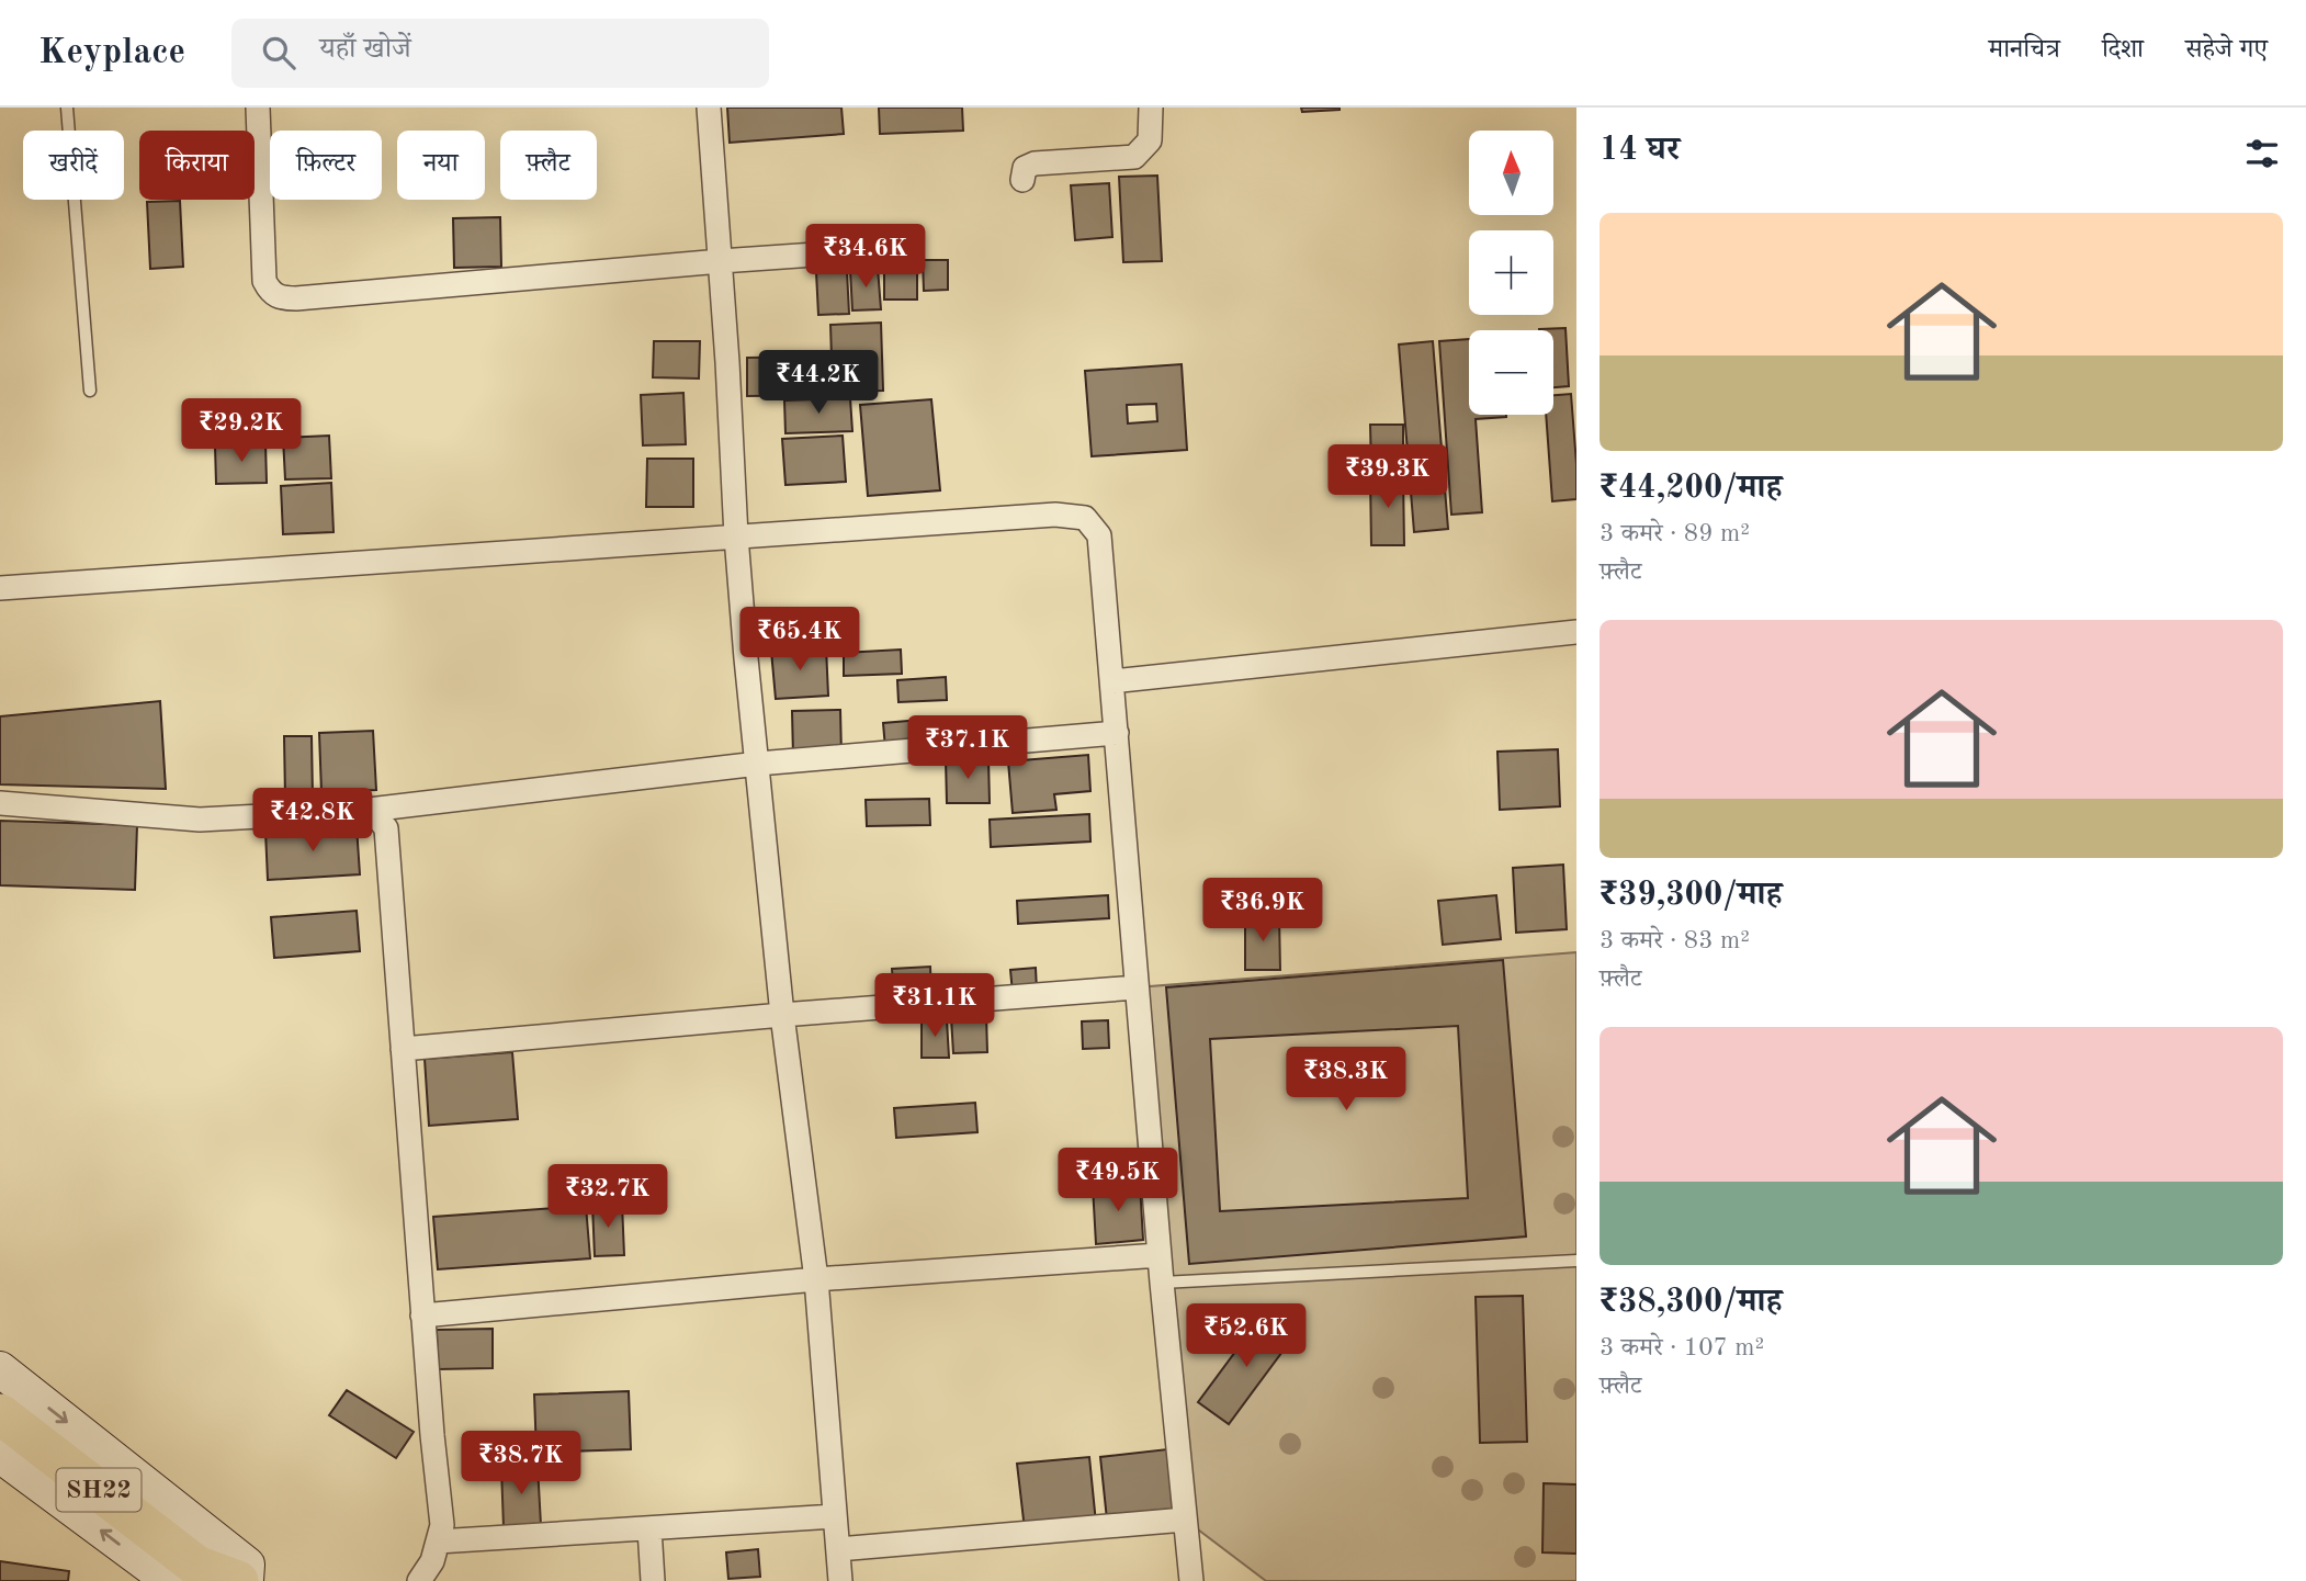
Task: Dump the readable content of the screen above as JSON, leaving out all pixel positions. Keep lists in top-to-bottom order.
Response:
{
  "streets": {
    "highway": ["SH22"]
  },
  "north": "top",
  "page": {
    "header": "Keyplace",
    "search": "यहाँ खोजें",
    "nav": ["मानचित्र", "दिशा", "सहेजे गए"],
    "heading": "14 घर",
    "map_buttons": ["+", "−"],
    "chip": [
      "खरीदें",
      "किराया",
      "फ़िल्टर",
      "नया",
      "फ़्लैट"
    ],
    "list": [
      {
        "name": "₹44,200/माह",
        "note": "3 कमरे · 89 m² · फ़्लैट"
      },
      {
        "name": "₹39,300/माह",
        "note": "3 कमरे · 83 m² · फ़्लैट"
      },
      {
        "name": "₹38,300/माह",
        "note": "3 कमरे · 107 m² · फ़्लैट"
      }
    ],
    "price": [
      "₹34.6K",
      "₹44.2K",
      "₹29.2K",
      "₹39.3K",
      "₹65.4K",
      "₹37.1K",
      "₹42.8K",
      "₹36.9K",
      "₹31.1K",
      "₹38.3K",
      "₹49.5K",
      "₹32.7K",
      "₹52.6K",
      "₹38.7K"
    ]
  }
}
